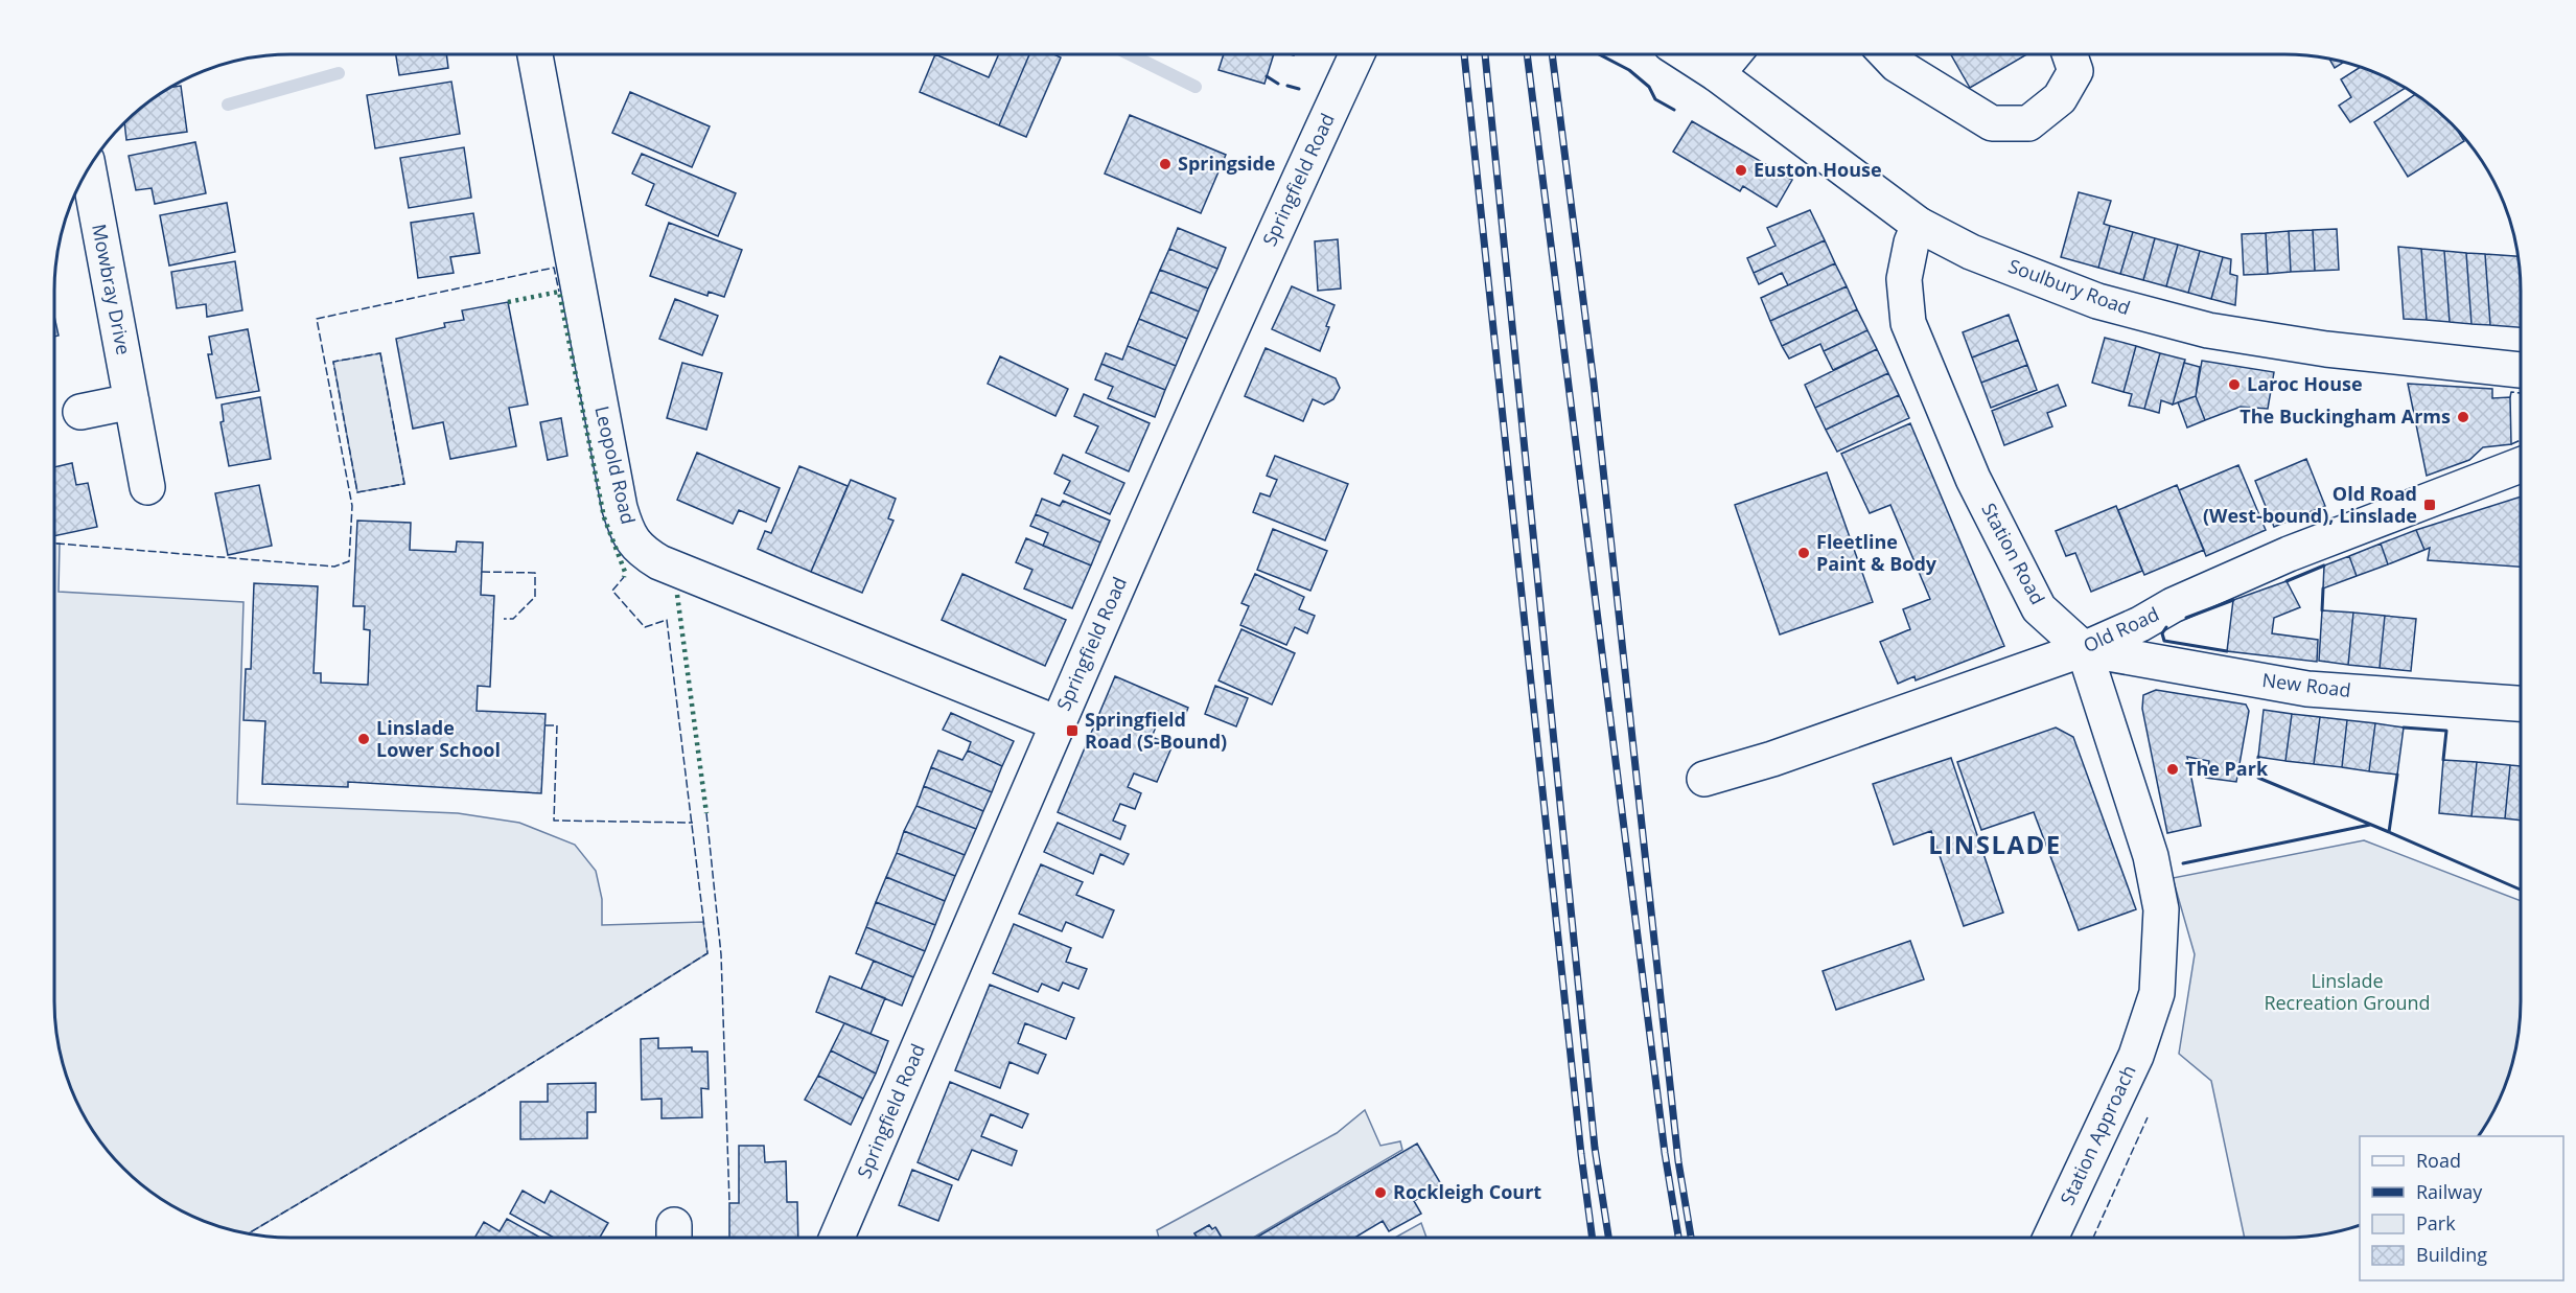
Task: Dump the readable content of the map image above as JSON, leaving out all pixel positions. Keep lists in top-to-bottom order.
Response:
{
  "streets": {
    "street": [
      "Springfield Road",
      "Soulbury Road",
      "Mowbray Drive",
      "Leopold Road",
      "Station Road",
      "Old Road",
      "New Road",
      "Station Approach"
    ]
  },
  "crossings": [
    ["Springfield Road", "Leopold Road"],
    ["Soulbury Road", "Station Road"],
    ["Station Road", "Old Road"],
    ["Station Road", "New Road"],
    ["Station Road", "Station Approach"],
    ["Old Road", "New Road"]
  ],
  "districts": ["LINSLADE"],
  "parks": ["Linslade Recreation Ground"],
  "places": {
    "other": [
      "Springside",
      "Euston House",
      "Laroc House",
      "The Buckingham Arms",
      "Fleetline Paint & Body",
      "Linslade Lower School",
      "The Park",
      "Rockleigh Court"
    ],
    "transit": ["Old Road (West-bound), Linslade", "Springfield Road (S-Bound)"]
  },
  "legend": [
    "Road",
    "Railway",
    "Park",
    "Building"
  ]
}
